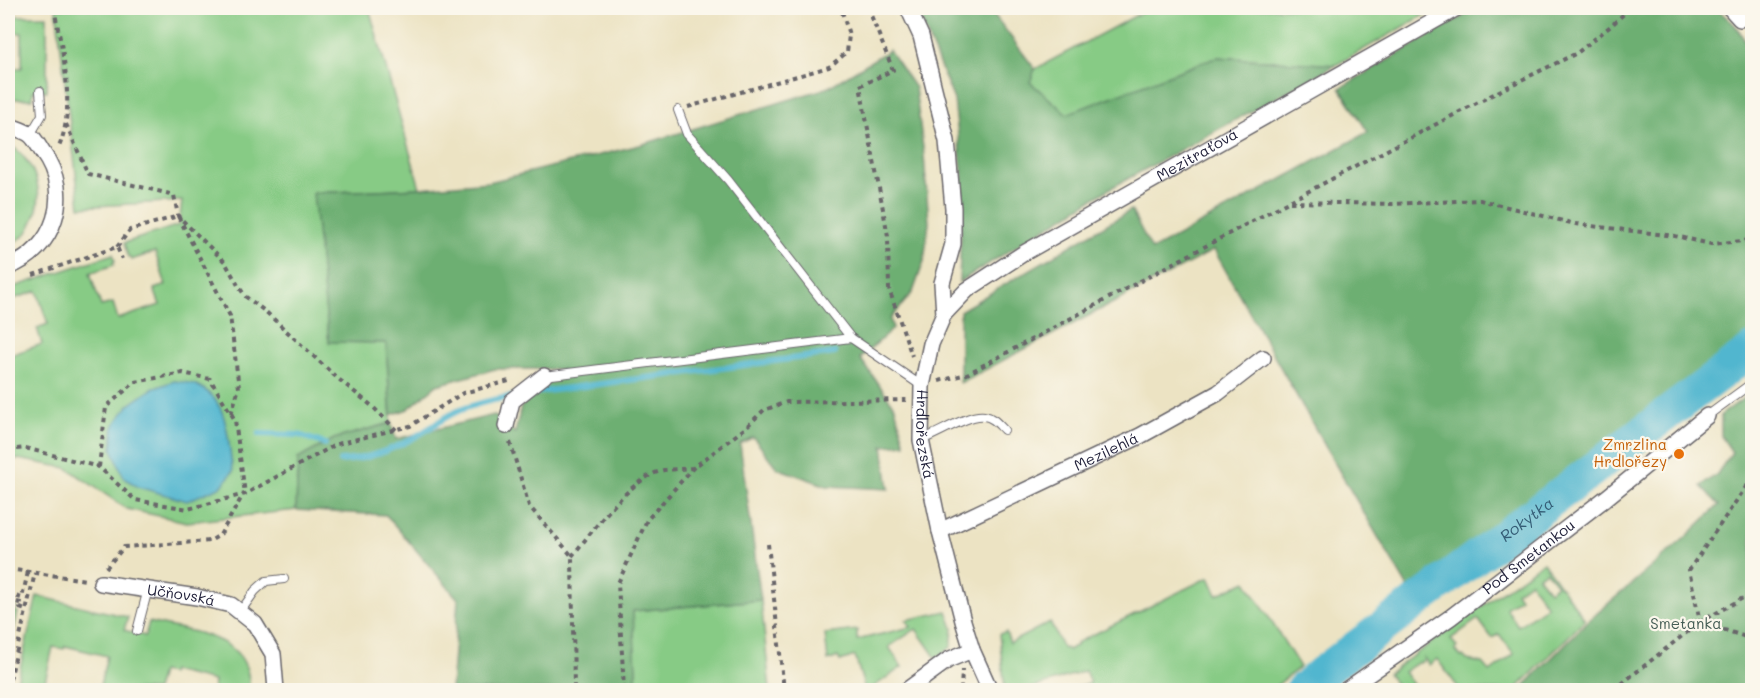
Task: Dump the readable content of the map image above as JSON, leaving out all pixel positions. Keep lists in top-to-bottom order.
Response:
{
  "streets": {
    "street": [
      "Mezitraťová",
      "Hrdlořezská",
      "Mezilehlá",
      "Pod Smetankou",
      "Učňovská"
    ]
  },
  "crossings": [
    ["Mezitraťová", "Hrdlořezská"],
    ["Hrdlořezská", "Mezilehlá"]
  ],
  "water": ["Rokytka"],
  "parks": ["Smetanka"],
  "places": ["Zmrzlina Hrdlořezy"]
}
